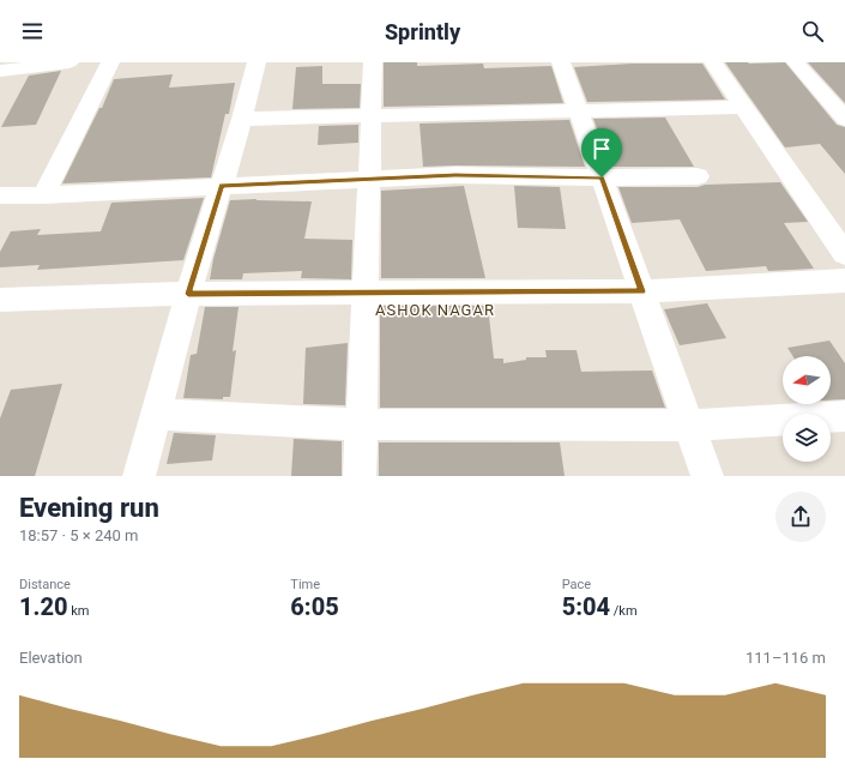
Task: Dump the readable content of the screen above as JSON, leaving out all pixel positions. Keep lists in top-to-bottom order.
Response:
{
  "districts": ["ASHOK NAGAR"],
  "north": "left",
  "page": {
    "header": "Sprintly",
    "heading": ["Evening run", "18:57 · 5 × 240 m"],
    "stats": [
      ["Distance", "1.20 km"],
      ["Time", "6:05"],
      ["Pace", "5:04 /km"]
    ],
    "chart": ["Elevation", "111–116 m"]
  }
}
